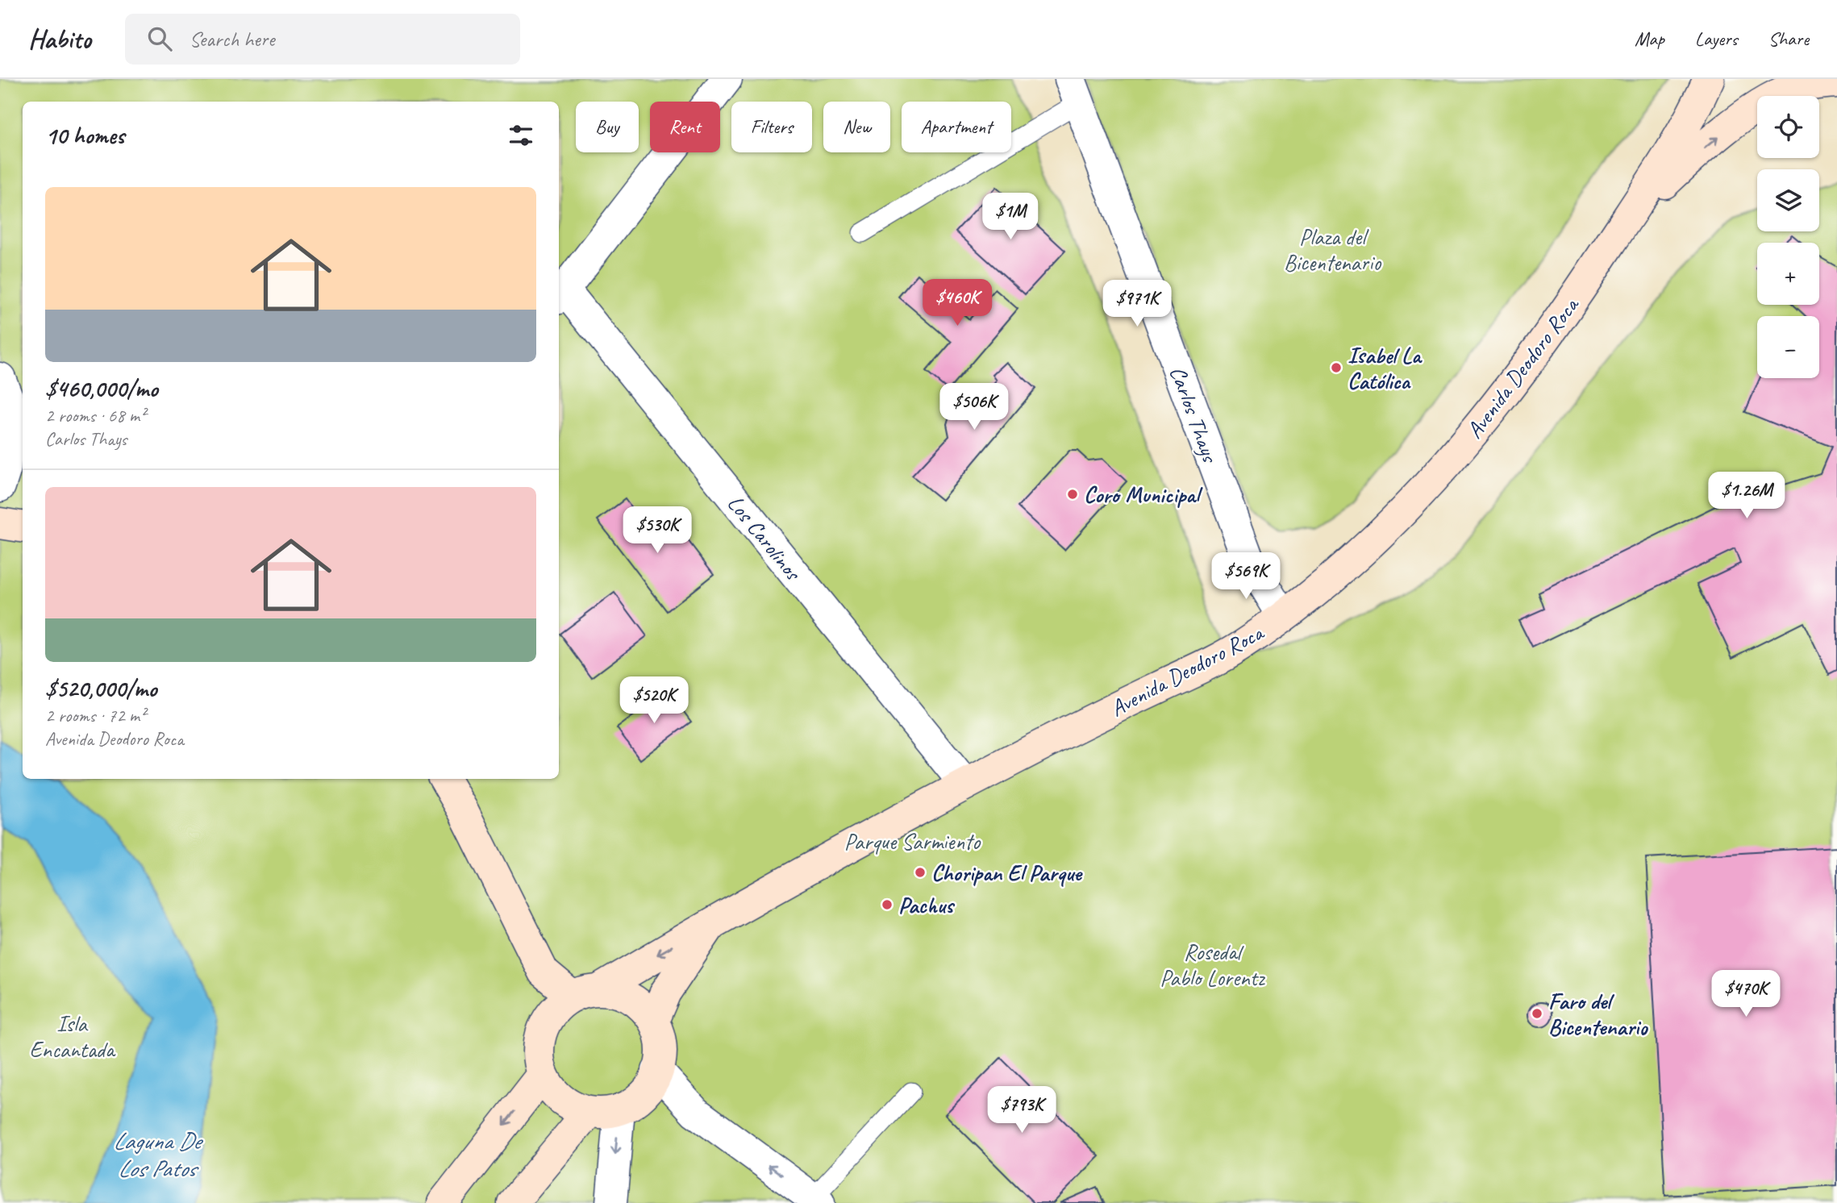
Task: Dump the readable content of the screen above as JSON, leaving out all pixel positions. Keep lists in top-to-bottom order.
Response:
{
  "streets": {
    "main road": ["Avenida Deodoro Roca"],
    "street": ["Carlos Thays", "Los Carolinos"]
  },
  "crossings": [
    ["Avenida Deodoro Roca", "Carlos Thays"],
    ["Avenida Deodoro Roca", "Los Carolinos"]
  ],
  "water": ["Laguna De Los Patos"],
  "parks": [
    "Plaza del Bicentenario",
    "Parque Sarmiento",
    "Rosedal Pablo Lorentz",
    "Isla Encantada"
  ],
  "places": [
    "Isabel La Católica",
    "Coro Municipal",
    "Choripan El Parque",
    "Pachus",
    "Faro del Bicentenario"
  ],
  "page": {
    "header": "Habito",
    "search": "Search here",
    "nav": ["Map", "Layers", "Share"],
    "map_buttons": ["+", "−"],
    "chip": [
      "Buy",
      "Rent",
      "Filters",
      "New",
      "Apartment"
    ],
    "heading": "10 homes",
    "list": [
      {
        "name": "$460,000/mo",
        "note": "2 rooms · 68 m² · Carlos Thays"
      },
      {
        "name": "$520,000/mo",
        "note": "2 rooms · 72 m² · Avenida Deodoro Roca"
      }
    ],
    "price": [
      "$1M",
      "$460K",
      "$971K",
      "$506K",
      "$1.26M",
      "$530K",
      "$569K",
      "$520K",
      "$470K",
      "$793K"
    ]
  }
}
